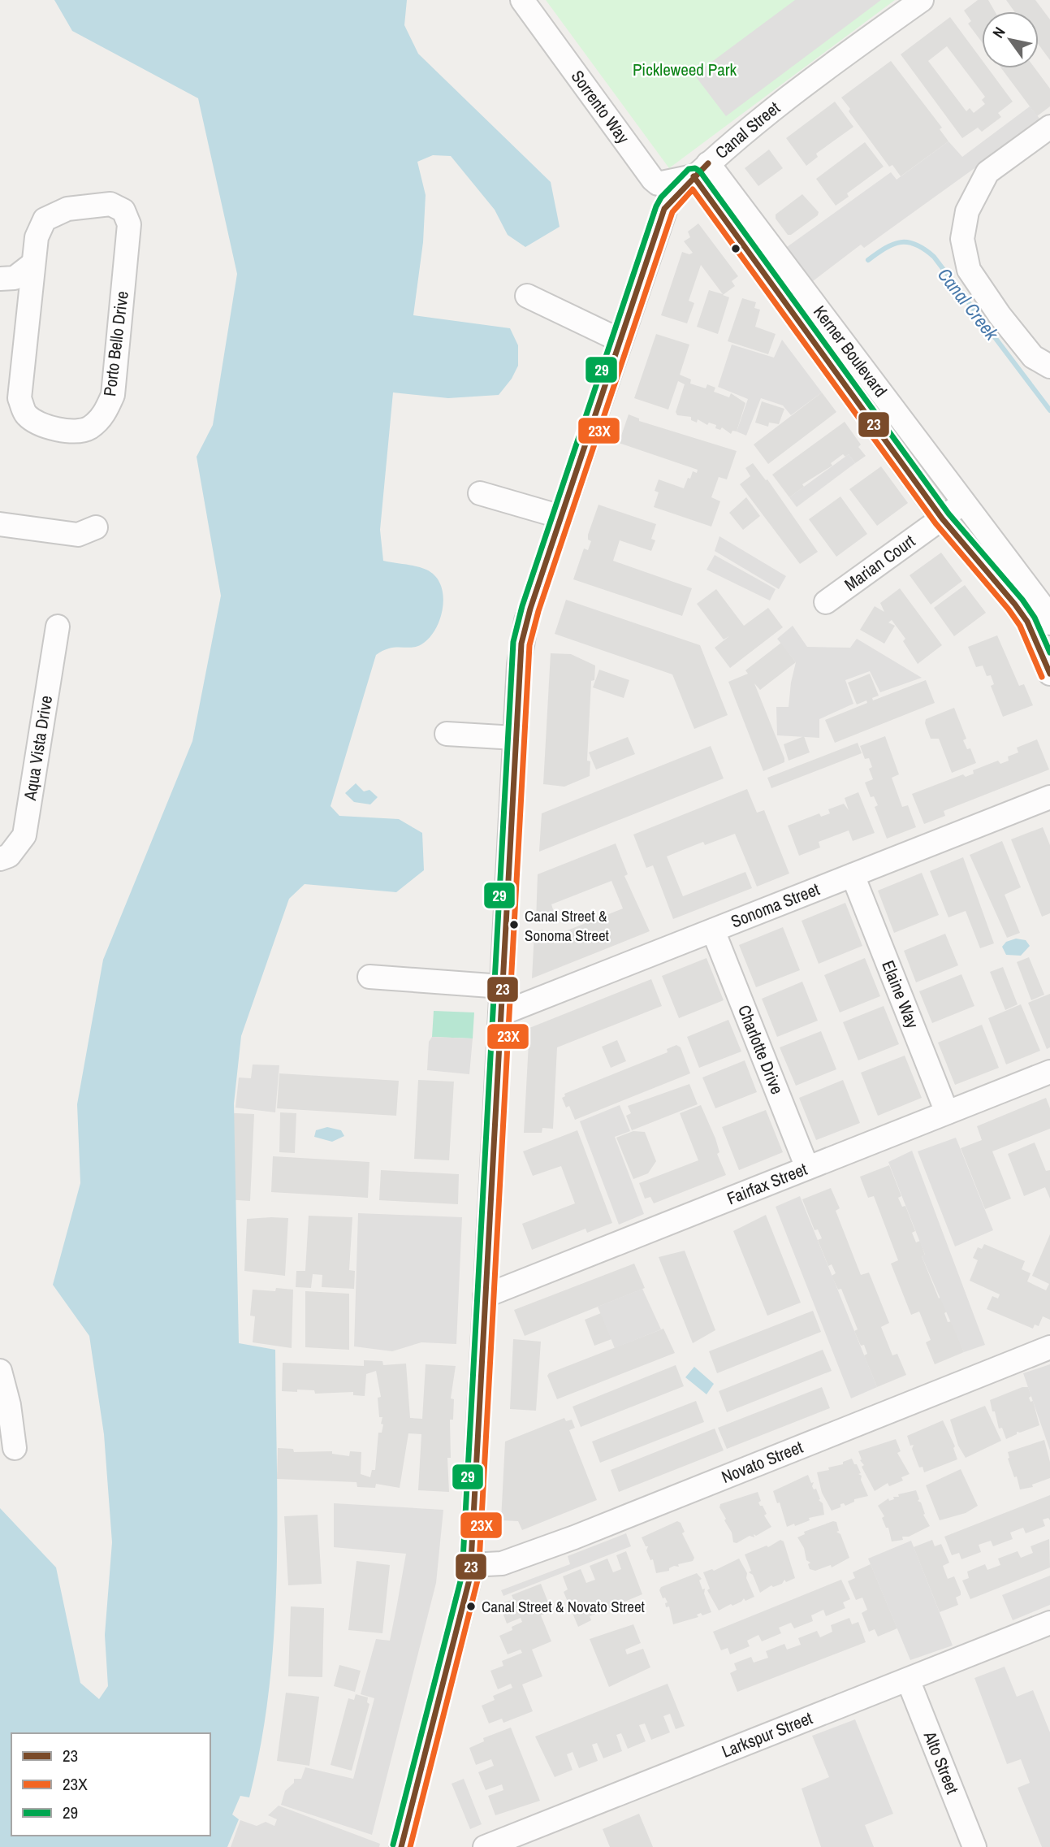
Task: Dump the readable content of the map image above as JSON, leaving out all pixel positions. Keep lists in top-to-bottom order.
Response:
{
  "streets": {
    "street": [
      "Sorrento Way",
      "Canal Street",
      "Porto Bello Drive",
      "Kerner Boulevard",
      "Marian Court",
      "Aqua Vista Drive",
      "Sonoma Street",
      "Elaine Way",
      "Charlotte Drive",
      "Fairfax Street",
      "Novato Street",
      "Larkspur Street",
      "Alto Street"
    ]
  },
  "crossings": [
    ["Sorrento Way", "Canal Street"],
    ["Sorrento Way", "Kerner Boulevard"],
    ["Canal Street", "Kerner Boulevard"],
    ["Canal Street", "Sonoma Street"],
    ["Canal Street", "Fairfax Street"],
    ["Canal Street", "Novato Street"],
    ["Kerner Boulevard", "Marian Court"],
    ["Sonoma Street", "Elaine Way"],
    ["Sonoma Street", "Charlotte Drive"],
    ["Elaine Way", "Fairfax Street"],
    ["Charlotte Drive", "Fairfax Street"],
    ["Larkspur Street", "Alto Street"]
  ],
  "water": ["Canal Creek"],
  "parks": ["Pickleweed Park"],
  "places": ["Canal Street & Sonoma Street", "Canal Street & Novato Street"],
  "lines": ["transit line 23", "transit line 29", "transit line 23X"],
  "legend": ["23", "23X", "29"],
  "north": "top left"
}
